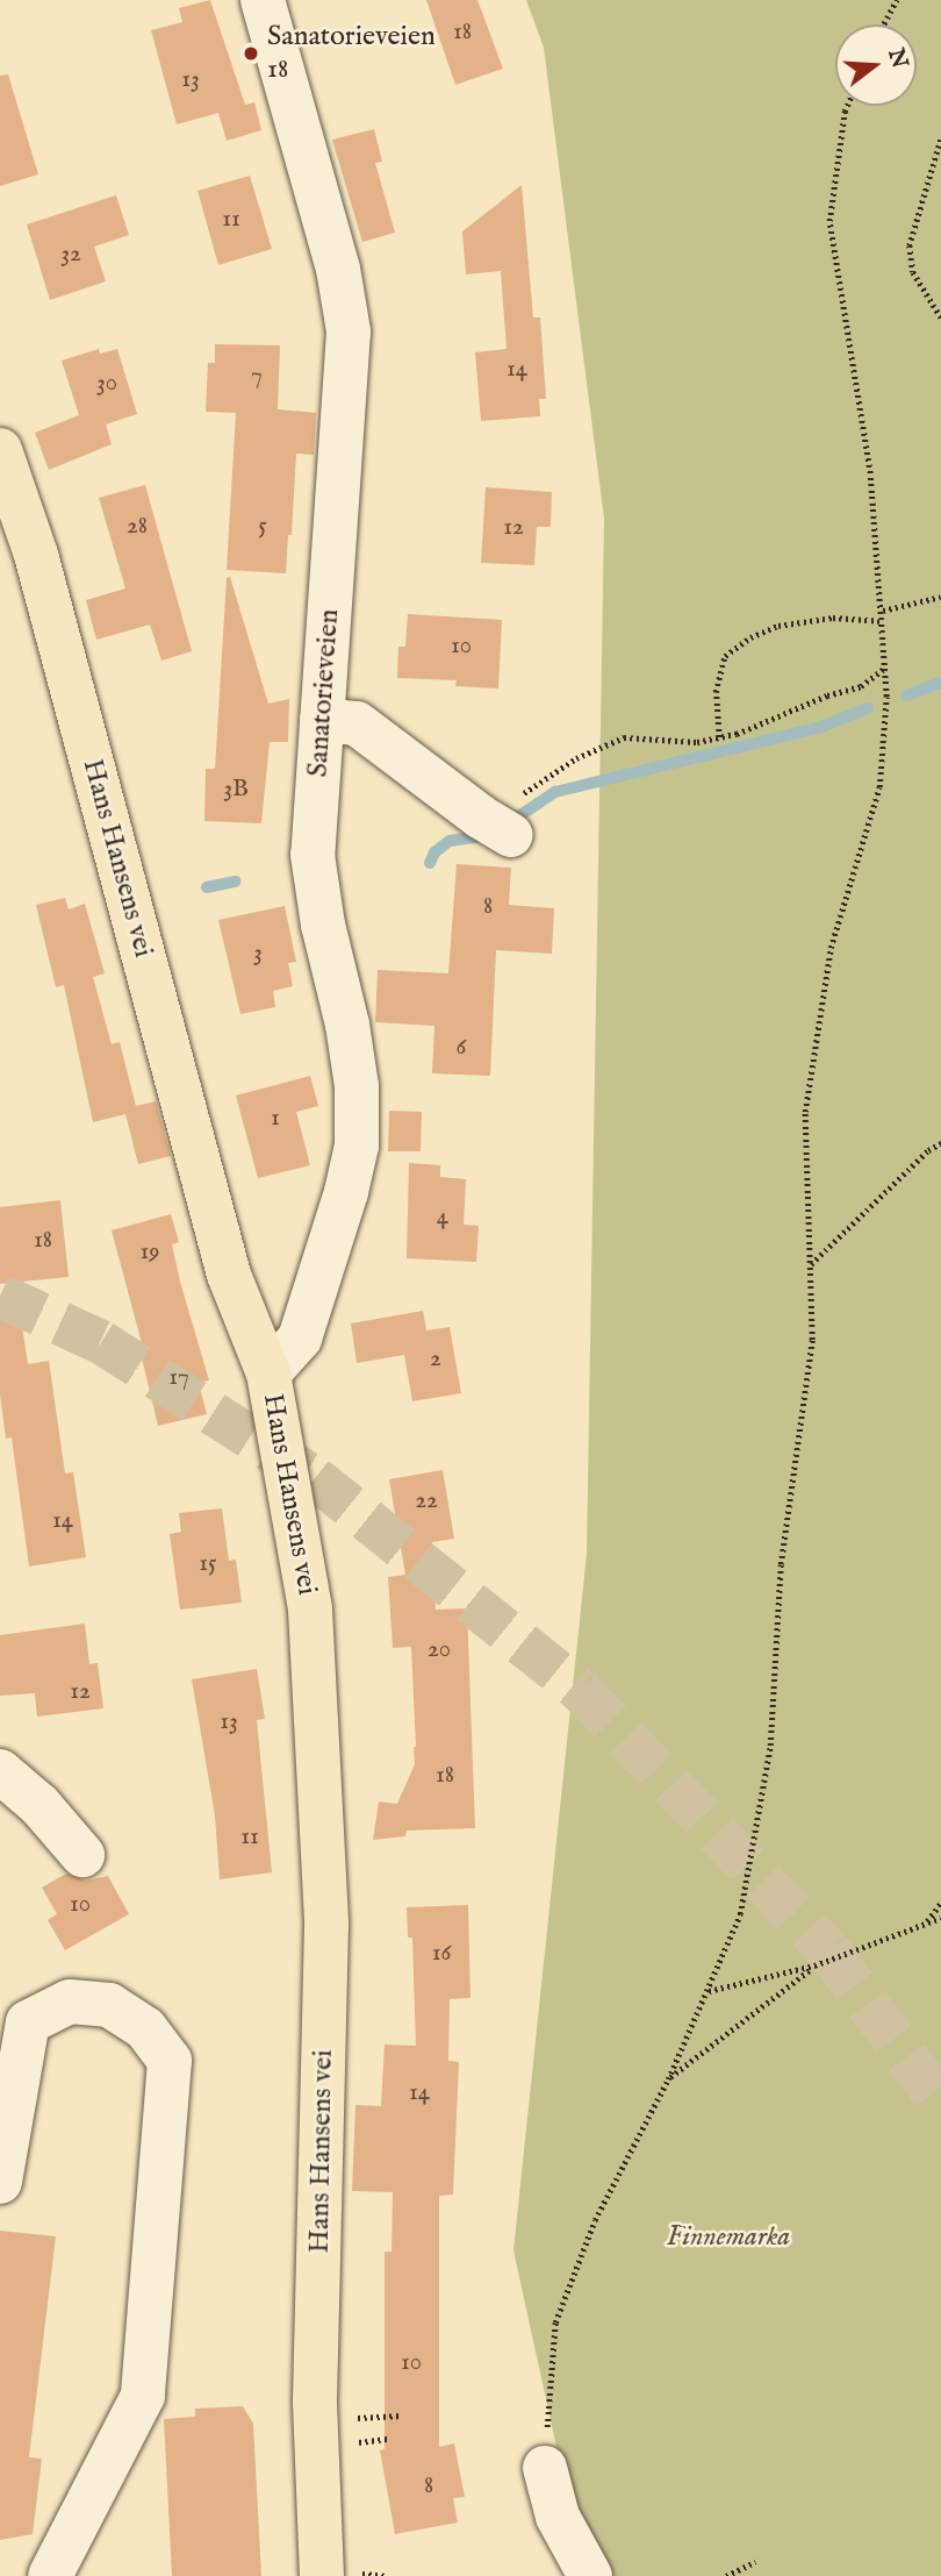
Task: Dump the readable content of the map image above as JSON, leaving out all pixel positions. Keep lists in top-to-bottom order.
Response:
{
  "streets": {
    "main road": ["Hans Hansens vei"],
    "street": ["Sanatorieveien"]
  },
  "crossings": [
    ["Sanatorieveien", "Hans Hansens vei"]
  ],
  "parks": ["Finnemarka"],
  "places": ["Sanatorieveien 18"],
  "house_numbers": [
    "18",
    "13",
    "11",
    "32",
    "14",
    "7",
    "30",
    "28",
    "5",
    "12",
    "10",
    "3B",
    "8",
    "3",
    "6",
    "1",
    "4",
    "18",
    "19",
    "2",
    "17",
    "22",
    "14",
    "15",
    "20",
    "12",
    "13",
    "18",
    "11",
    "10",
    "16",
    "14",
    "10",
    "8"
  ],
  "north": "right"
}
